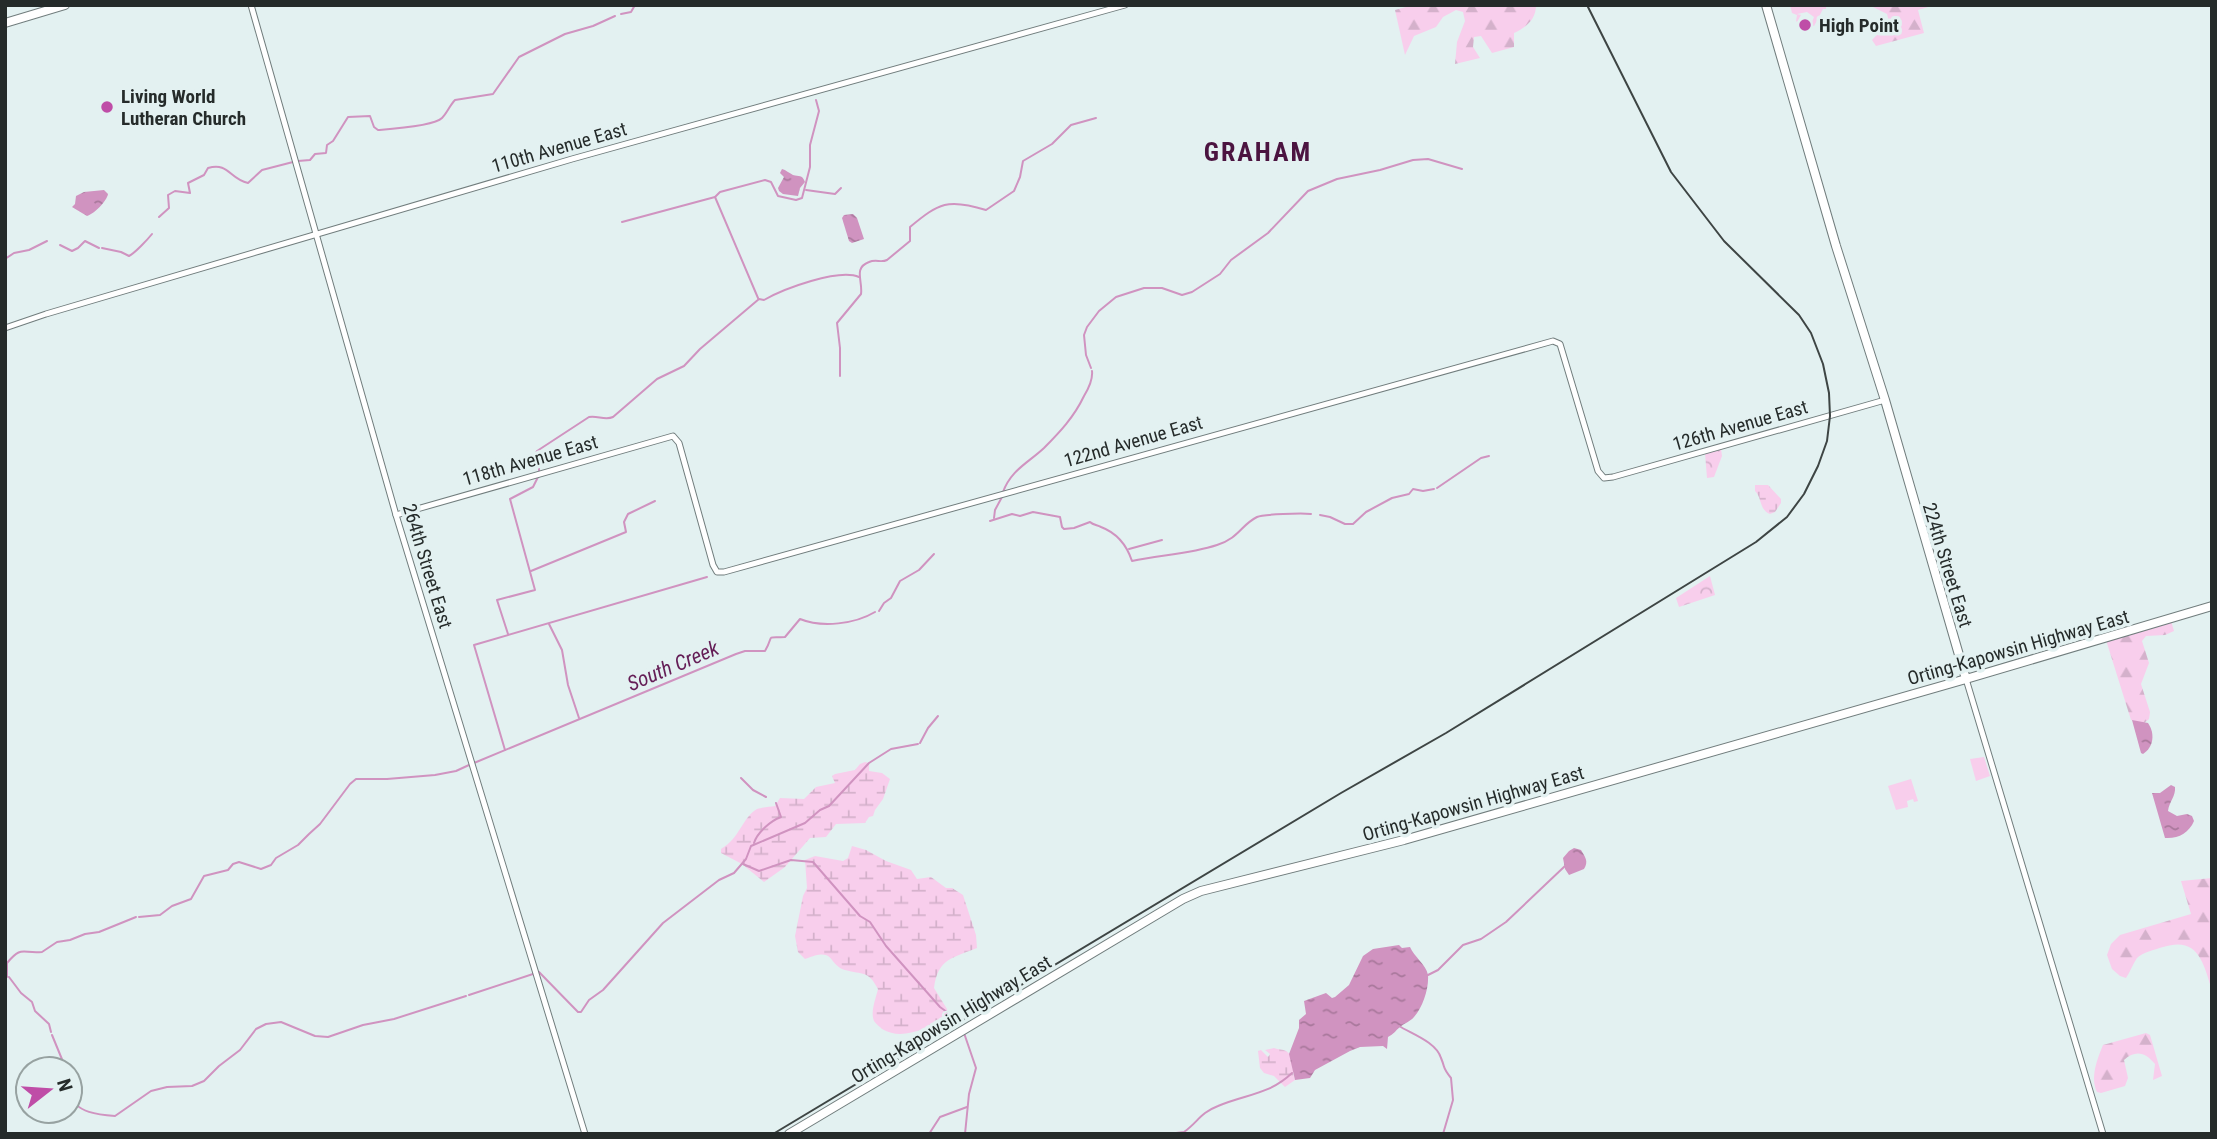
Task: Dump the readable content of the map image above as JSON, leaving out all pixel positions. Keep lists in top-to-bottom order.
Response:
{
  "streets": {
    "main road": ["224th Street East", "Orting-Kapowsin Highway East"],
    "street": [
      "110th Avenue East",
      "126th Avenue East",
      "122nd Avenue East",
      "118th Avenue East",
      "264th Street East"
    ]
  },
  "crossings": [
    ["110th Avenue East", "264th Street East"],
    ["126th Avenue East", "122nd Avenue East"],
    ["126th Avenue East", "224th Street East"],
    ["122nd Avenue East", "118th Avenue East"],
    ["118th Avenue East", "264th Street East"],
    ["224th Street East", "Orting-Kapowsin Highway East"]
  ],
  "districts": ["GRAHAM"],
  "water": ["South Creek"],
  "places": ["High Point", "Living World Lutheran Church"],
  "north": "right"
}
